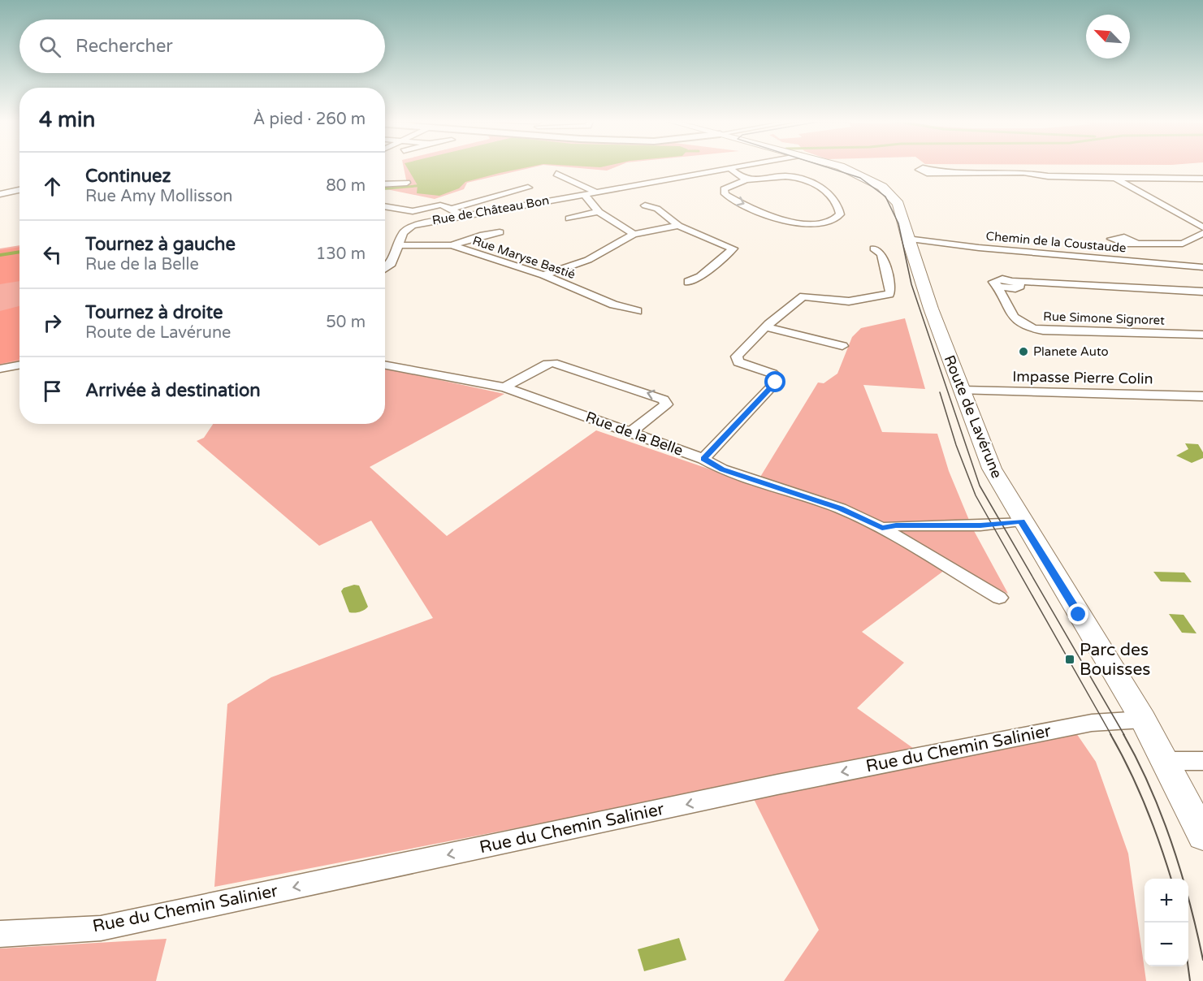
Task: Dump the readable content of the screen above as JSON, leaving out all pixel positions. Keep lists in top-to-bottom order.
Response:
{
  "streets": {
    "main road": ["Route de Lavérune"],
    "street": [
      "Rue de Château Bon",
      "Chemin de la Coustaude",
      "Rue Maryse Bastié",
      "Rue Simone Signoret",
      "Impasse Pierre Colin",
      "Rue de la Belle",
      "Rue du Chemin Salinier"
    ]
  },
  "crossings": [
    ["Rue de Château Bon", "Rue Maryse Bastié"],
    ["Chemin de la Coustaude", "Route de Lavérune"],
    ["Impasse Pierre Colin", "Route de Lavérune"],
    ["Route de Lavérune", "Rue du Chemin Salinier"]
  ],
  "one_way": ["Rue du Chemin Salinier"],
  "places": {
    "other": ["Planete Auto"],
    "transit": ["Parc des Bouisses"]
  },
  "north": "top left",
  "page": {
    "search": "Rechercher",
    "heading": ["4 min", "À pied · 260 m"],
    "list": [
      ["Continuez", "Rue Amy Mollisson", "80 m"],
      ["Tournez à gauche", "Rue de la Belle", "130 m"],
      ["Tournez à droite", "Route de Lavérune", "50 m"],
      "Arrivée à destination"
    ],
    "map_buttons": ["+", "−"]
  }
}
